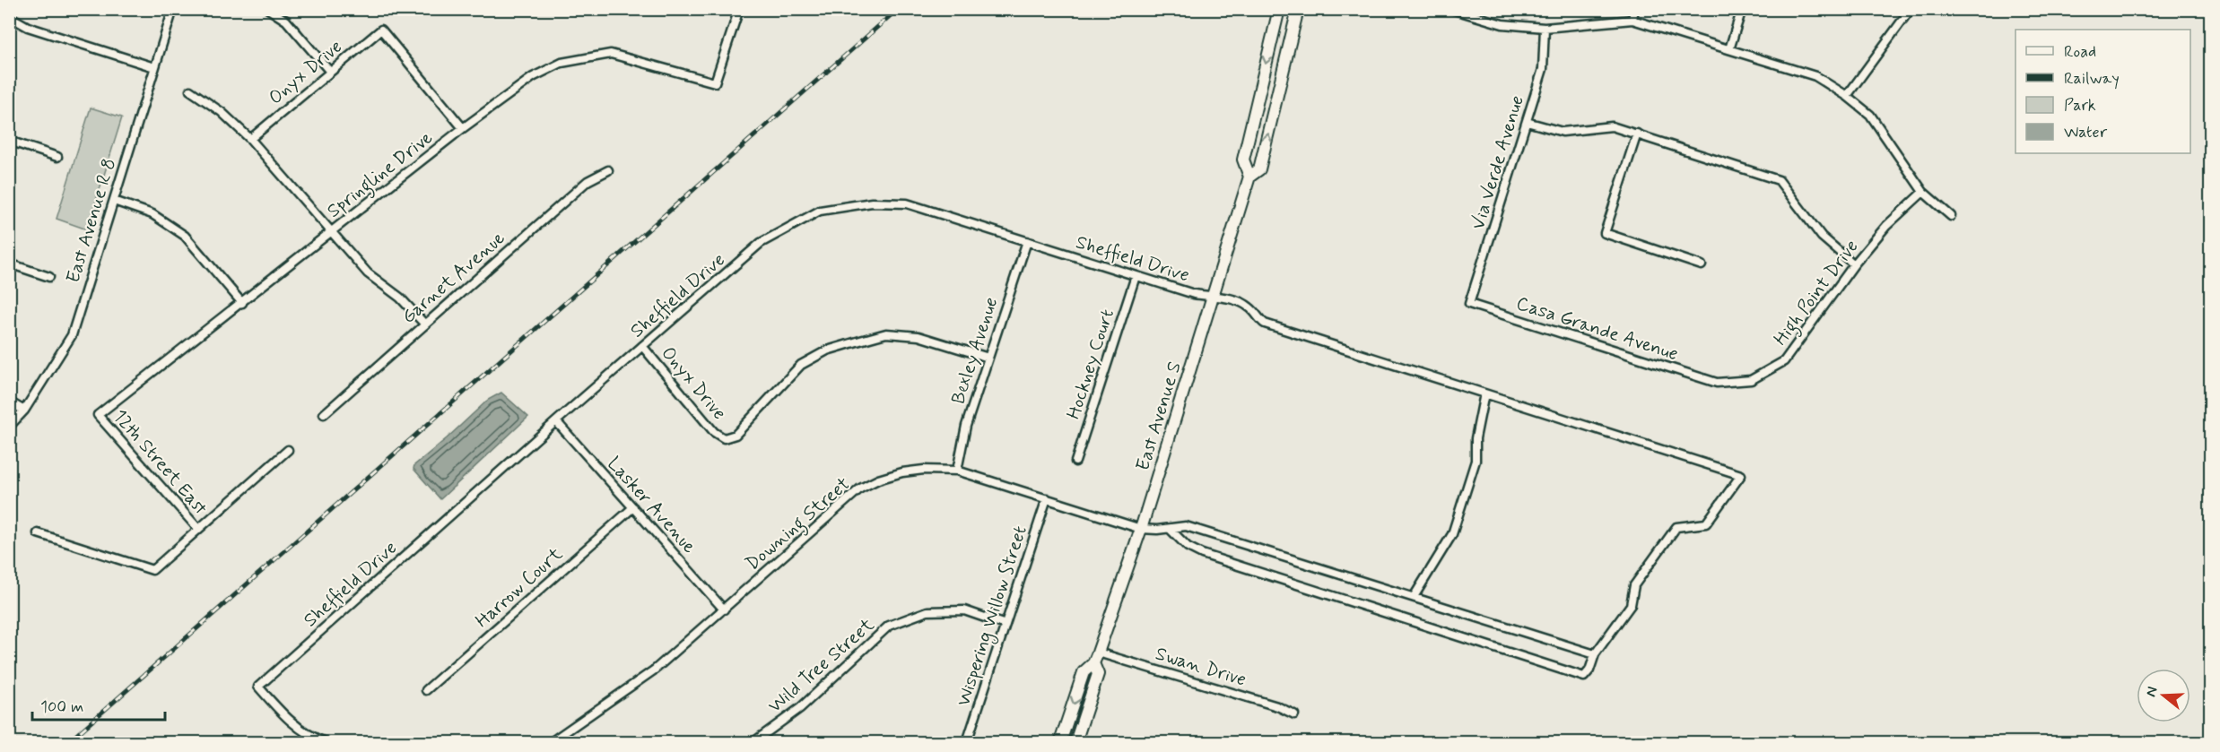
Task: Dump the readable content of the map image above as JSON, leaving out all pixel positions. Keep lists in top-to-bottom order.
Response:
{
  "streets": {
    "main road": ["East Avenue S"],
    "street": [
      "Onyx Drive",
      "Via Verde Avenue",
      "Springline Drive",
      "East Avenue R 8",
      "Sheffield Drive",
      "Garnet Avenue",
      "High Point Drive",
      "Casa Grande Avenue",
      "Bexley Avenue",
      "Hockney Court",
      "12th Street East",
      "Lasker Avenue",
      "Downing Street",
      "Harrow Court",
      "Wispering Willow Street",
      "Wild Tree Street",
      "Swan Drive"
    ]
  },
  "crossings": [
    ["Onyx Drive", "Springline Drive"],
    ["Onyx Drive", "Sheffield Drive"],
    ["Onyx Drive", "Bexley Avenue"],
    ["Via Verde Avenue", "Casa Grande Avenue"],
    ["Springline Drive", "12th Street East"],
    ["Sheffield Drive", "Bexley Avenue"],
    ["Sheffield Drive", "Hockney Court"],
    ["Sheffield Drive", "East Avenue S"],
    ["Sheffield Drive", "Lasker Avenue"],
    ["Sheffield Drive", "Downing Street"],
    ["High Point Drive", "Casa Grande Avenue"],
    ["Bexley Avenue", "Downing Street"],
    ["East Avenue S", "Downing Street"],
    ["East Avenue S", "Swan Drive"],
    ["Lasker Avenue", "Downing Street"],
    ["Lasker Avenue", "Harrow Court"],
    ["Downing Street", "Wispering Willow Street"],
    ["Wispering Willow Street", "Wild Tree Street"]
  ],
  "legend": [
    "Road",
    "Railway",
    "Park",
    "Water"
  ],
  "scale_bar": "100 m",
  "north": "left"
}
